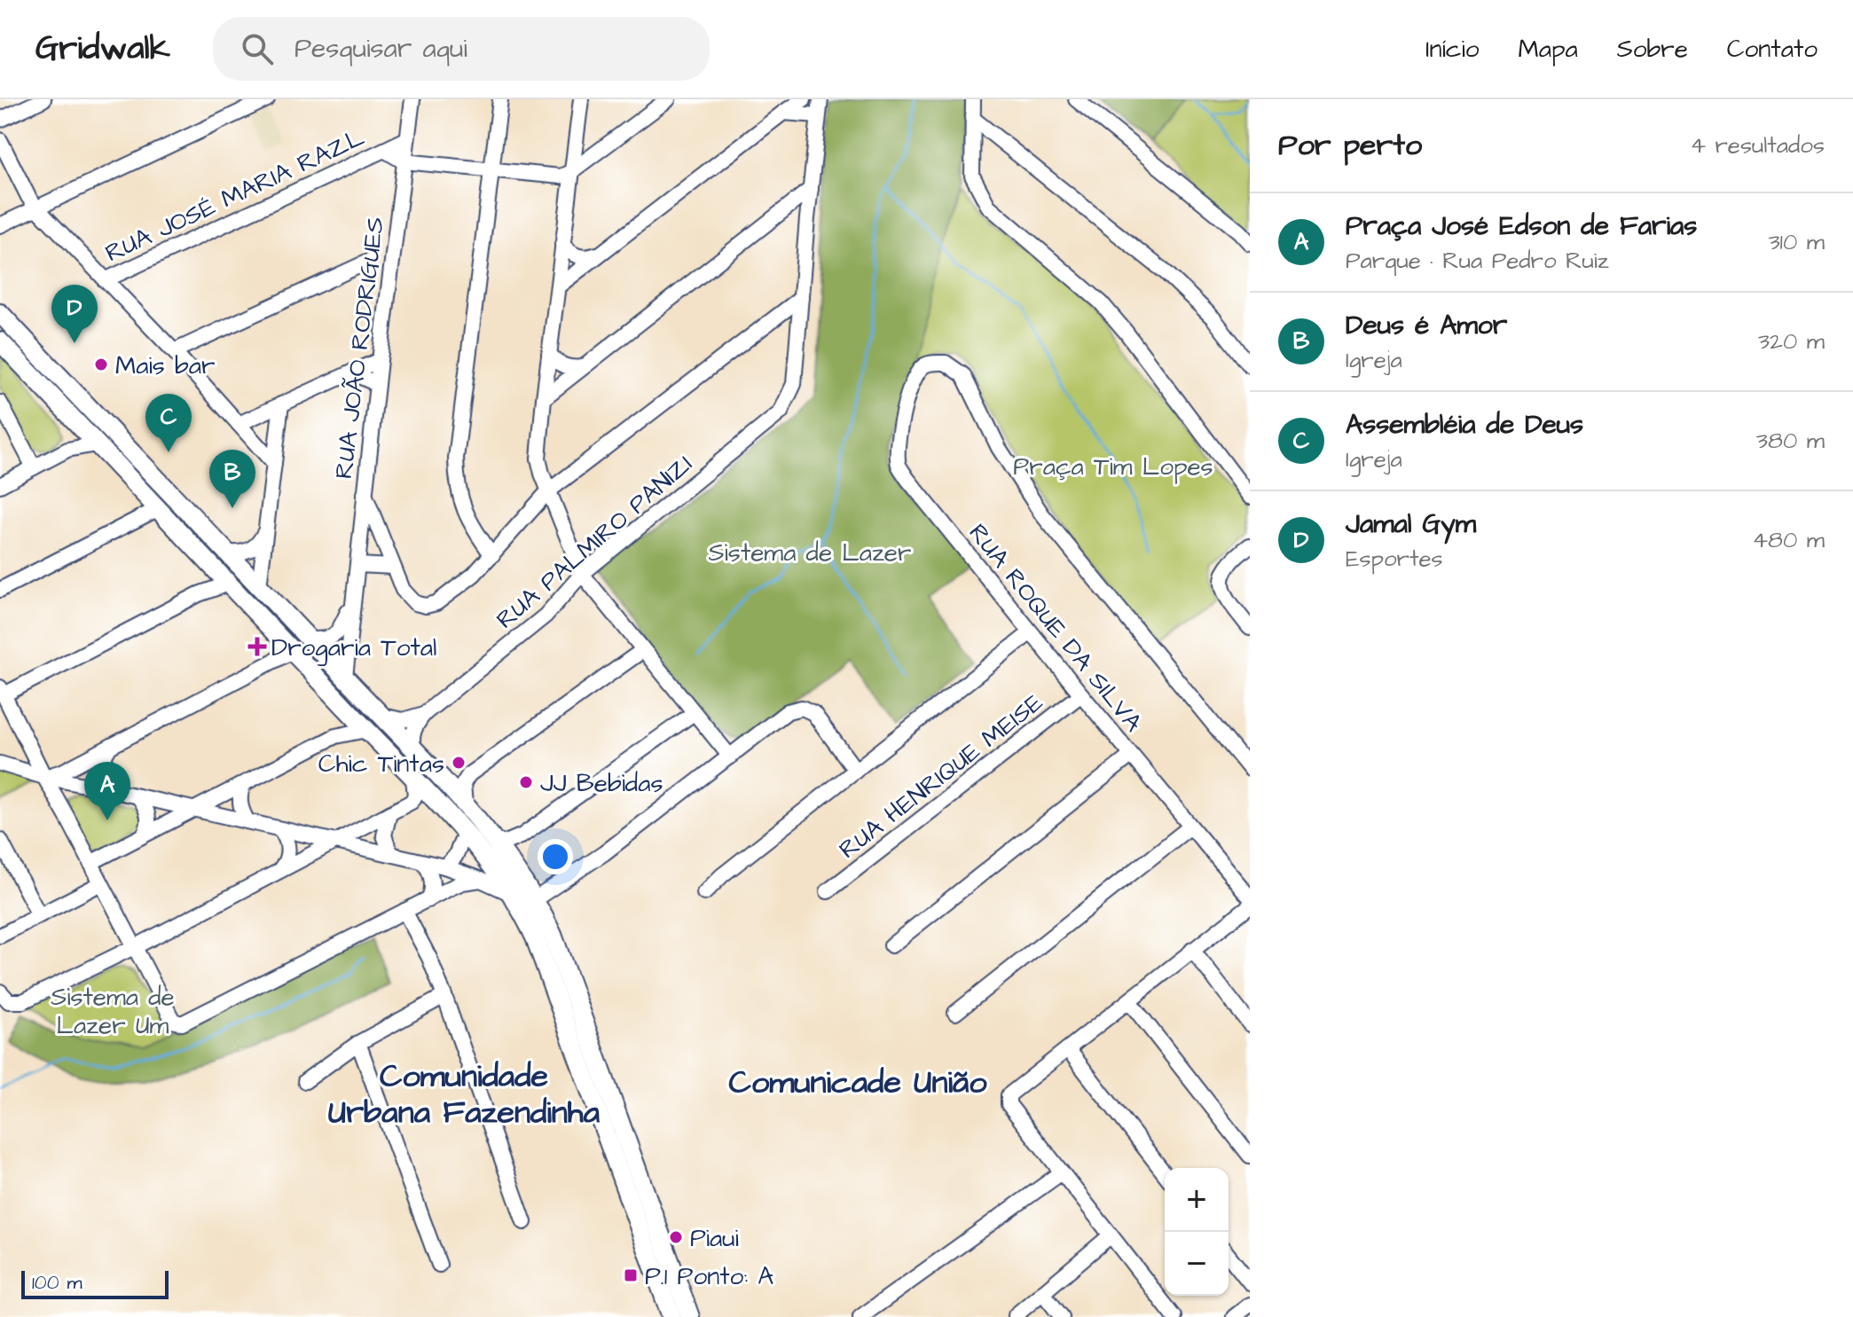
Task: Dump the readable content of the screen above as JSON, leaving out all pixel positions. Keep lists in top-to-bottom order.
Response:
{
  "streets": {
    "street": [
      "RUA JOSÉ MARIA RAZL",
      "RUA JOÃO RODRIGUES",
      "RUA PALMIRO PANIZI",
      "RUA ROQUE DA SILVA",
      "RUA HENRIQUE MEISE"
    ]
  },
  "crossings": [
    ["RUA JOSÉ MARIA RAZL", "RUA JOÃO RODRIGUES"],
    ["RUA ROQUE DA SILVA", "RUA HENRIQUE MEISE"]
  ],
  "districts": ["Comunidade Urbana Fazendinha", "Comunicade União"],
  "parks": ["Praça Tim Lopes", "Sistema de Lazer", "Sistema de Lazer Um"],
  "places": {
    "other": [
      "Mais bar",
      "Chic Tintas",
      "JJ Bebidas",
      "Piaui"
    ],
    "health": ["Drogaria Total"],
    "transit": ["P.1 Ponto: A"]
  },
  "scale_bar": "100 m",
  "page": {
    "header": "Gridwalk",
    "search": "Pesquisar aqui",
    "nav": [
      "Início",
      "Mapa",
      "Sobre",
      "Contato"
    ],
    "heading": ["Por perto", "4 resultados"],
    "list": [
      {
        "mark": "A",
        "name": "Praça José Edson de Farias",
        "note": "Parque · Rua Pedro Ruiz",
        "value": "310 m"
      },
      {
        "mark": "B",
        "name": "Deus é Amor",
        "note": "Igreja",
        "value": "320 m"
      },
      {
        "mark": "C",
        "name": "Assembléia de Deus",
        "note": "Igreja",
        "value": "380 m"
      },
      {
        "mark": "D",
        "name": "Jamal Gym",
        "note": "Esportes",
        "value": "480 m"
      }
    ],
    "pins": [
      "D",
      "C",
      "B",
      "A"
    ],
    "map_buttons": ["+", "−"],
    "scale": "100 m"
  }
}
